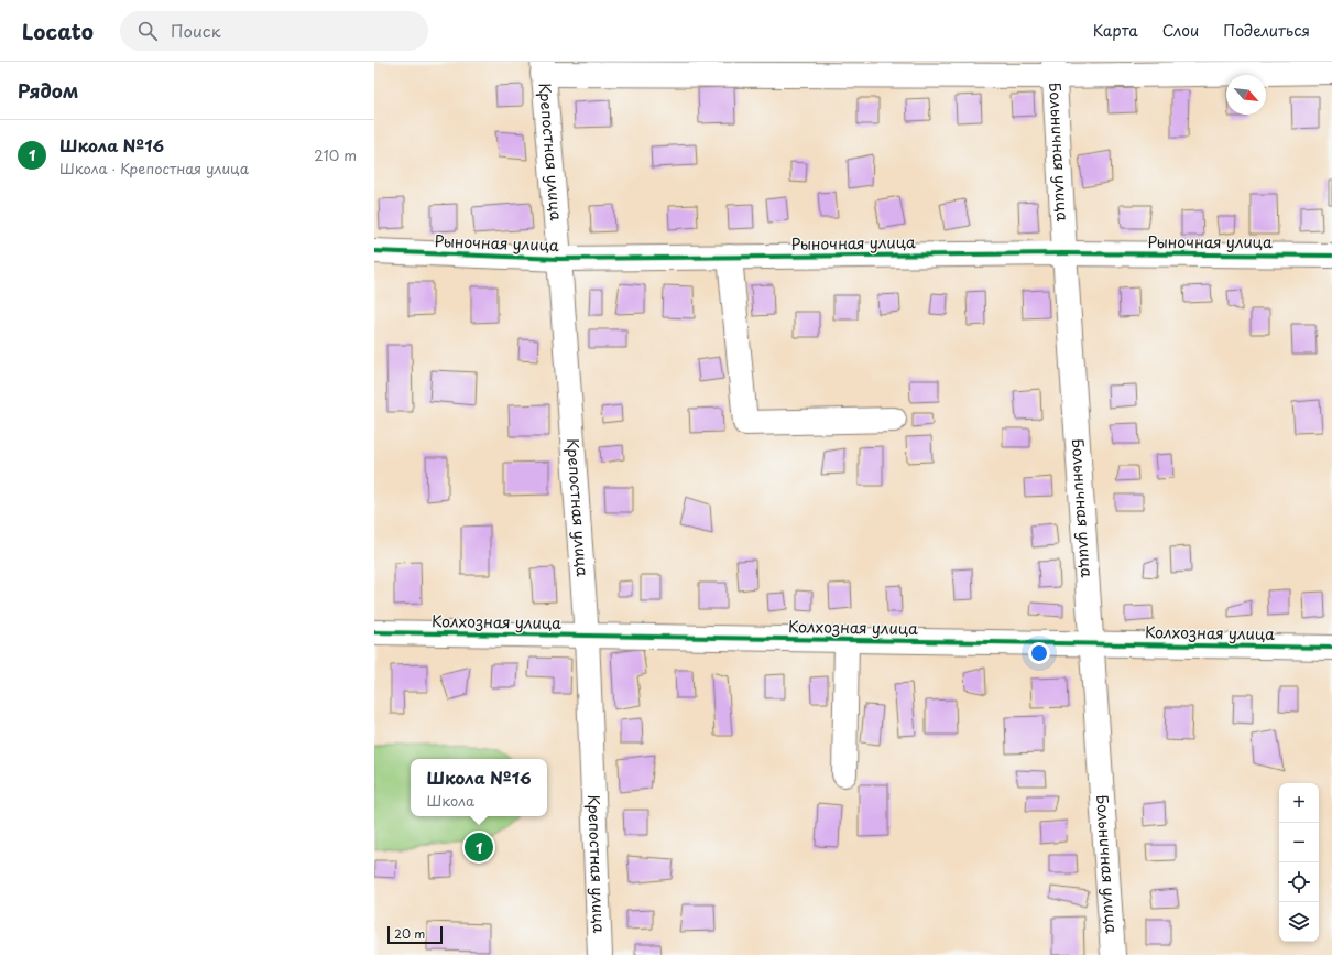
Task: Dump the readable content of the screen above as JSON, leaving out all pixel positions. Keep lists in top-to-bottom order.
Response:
{
  "streets": {
    "street": [
      "Крепостная улица",
      "Больничная улица",
      "Рыночная улица",
      "Колхозная улица"
    ]
  },
  "crossings": [
    ["Крепостная улица", "Рыночная улица"],
    ["Крепостная улица", "Колхозная улица"],
    ["Больничная улица", "Рыночная улица"],
    ["Больничная улица", "Колхозная улица"]
  ],
  "scale_bar": "20 m",
  "north": "bottom right",
  "page": {
    "header": "Locato",
    "search": "Поиск",
    "nav": ["Карта", "Слои", "Поделиться"],
    "heading": "Рядом",
    "list": [
      {
        "mark": "1",
        "name": "Школа №16",
        "note": "Школа · Крепостная улица",
        "value": "210 m"
      }
    ],
    "popup": ["Школа №16", "Школа"],
    "map_buttons": ["+", "−"],
    "pins": "1",
    "scale": "20 m"
  }
}
